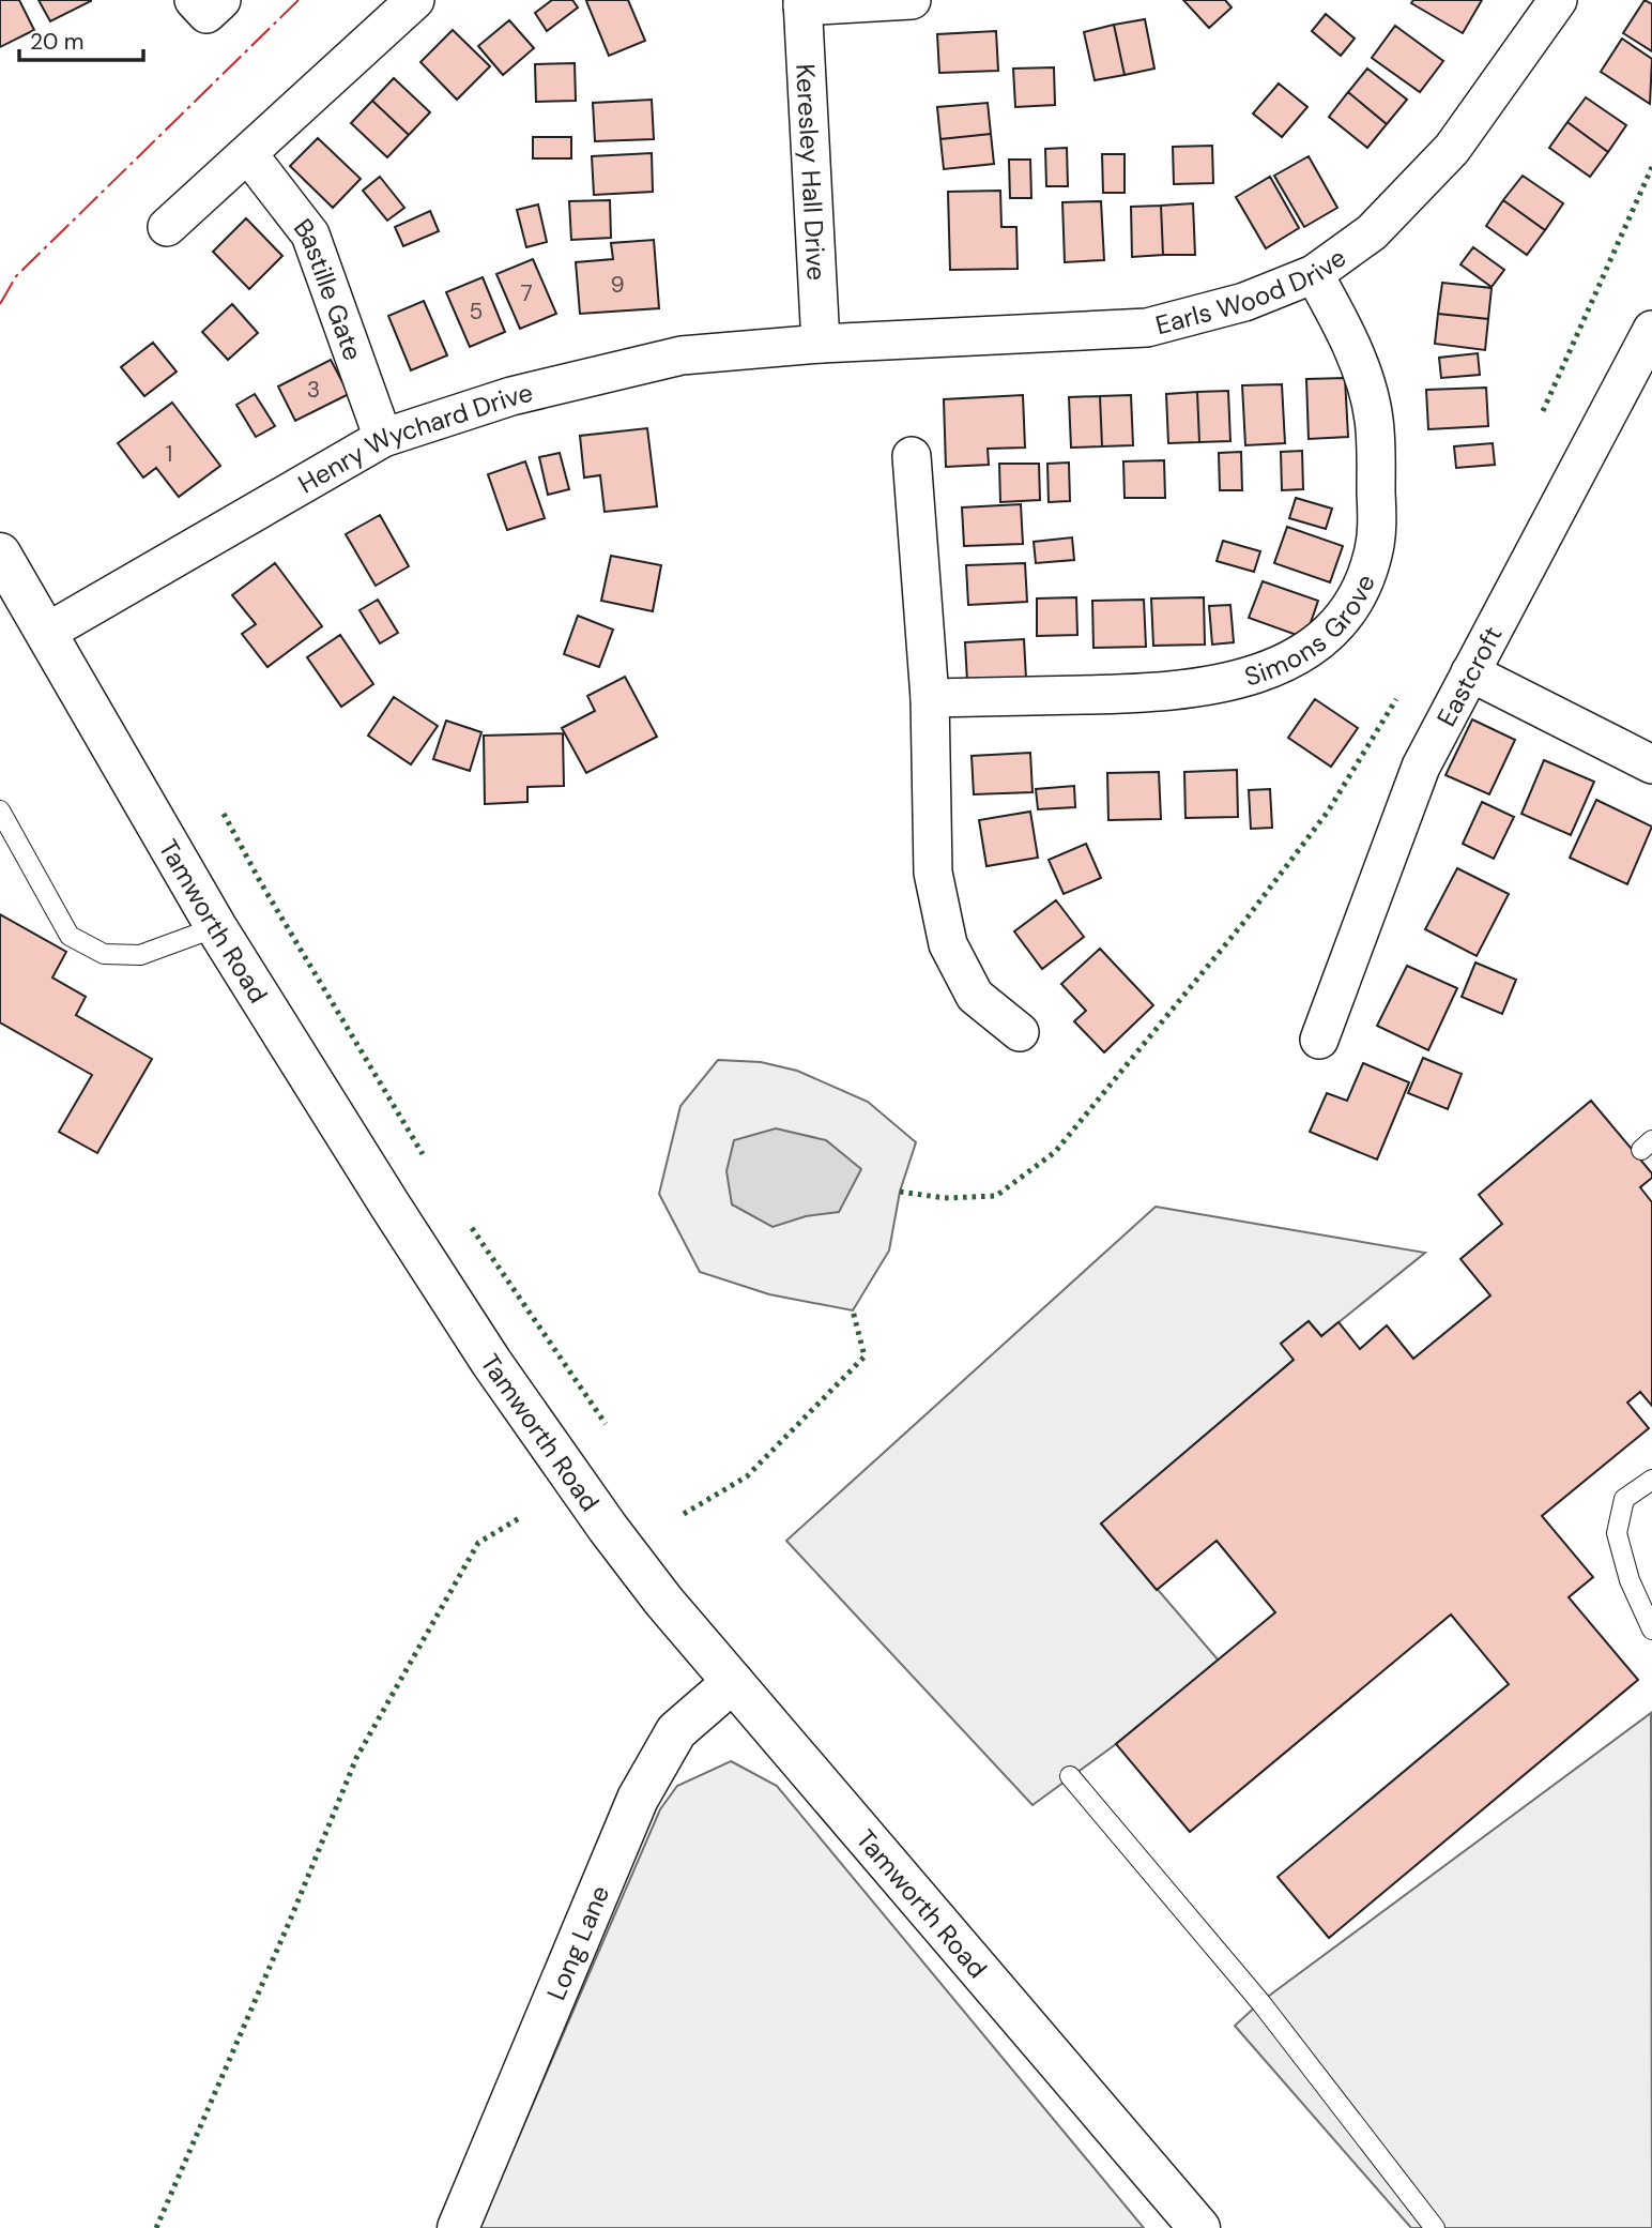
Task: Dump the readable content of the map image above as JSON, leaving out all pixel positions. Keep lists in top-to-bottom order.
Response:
{
  "streets": {
    "main road": ["Tamworth Road", "Long Lane"],
    "street": [
      "Keresley Hall Drive",
      "Earls Wood Drive",
      "Bastille Gate",
      "Henry Wychard Drive",
      "Simons Grove",
      "Eastcroft"
    ]
  },
  "crossings": [
    ["Keresley Hall Drive", "Earls Wood Drive"],
    ["Keresley Hall Drive", "Henry Wychard Drive"],
    ["Earls Wood Drive", "Henry Wychard Drive"],
    ["Earls Wood Drive", "Simons Grove"],
    ["Bastille Gate", "Henry Wychard Drive"],
    ["Henry Wychard Drive", "Tamworth Road"],
    ["Tamworth Road", "Long Lane"]
  ],
  "house_numbers": [
    "9",
    "7",
    "5",
    "3",
    "1"
  ],
  "scale_bar": "20 m"
}
